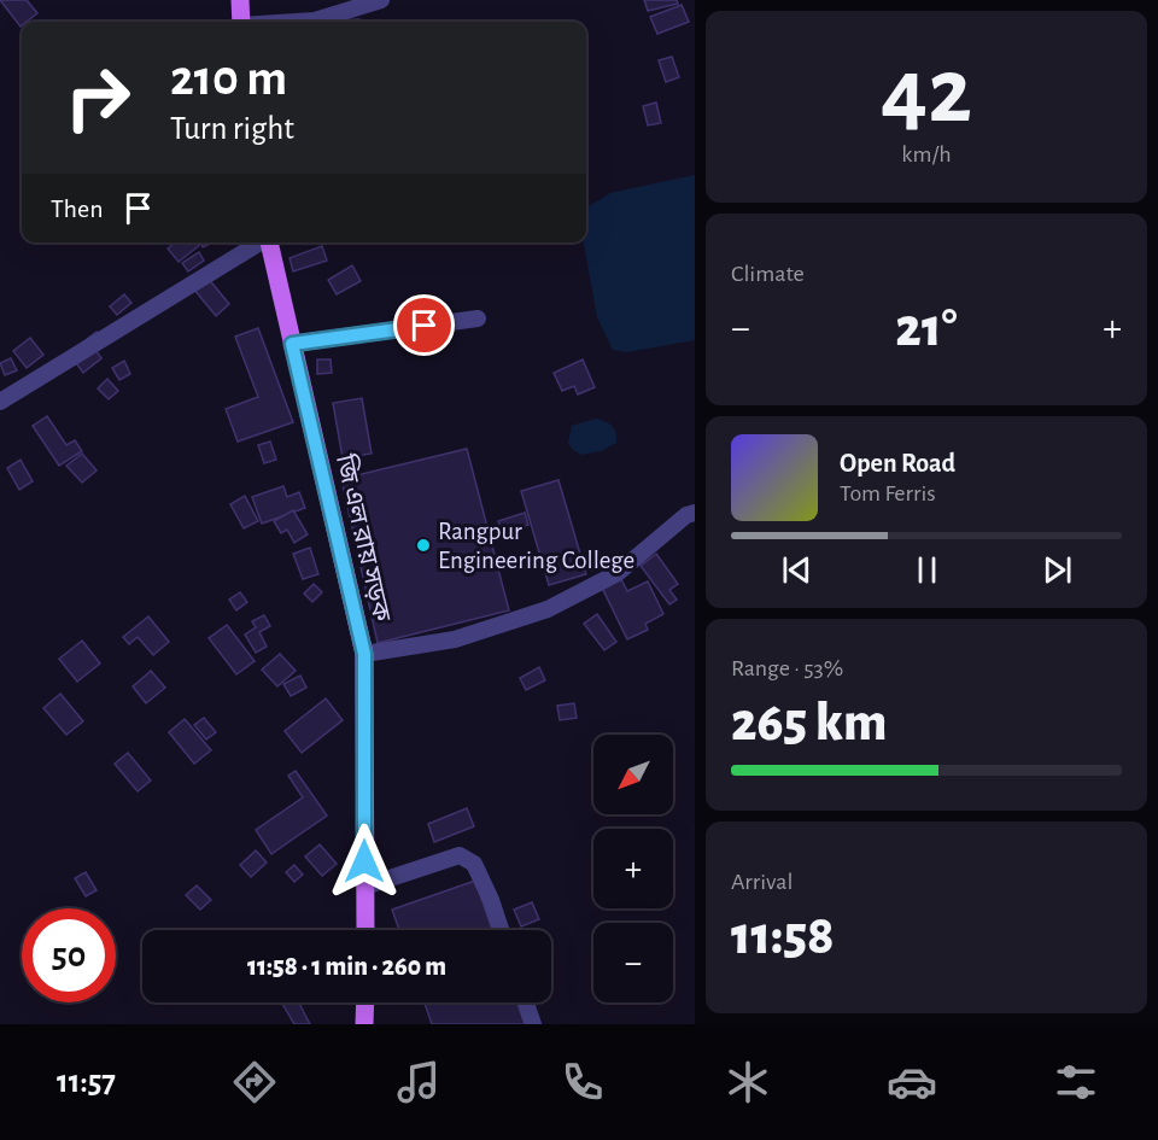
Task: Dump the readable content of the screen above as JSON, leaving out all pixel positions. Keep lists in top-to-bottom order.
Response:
{
  "streets": {
    "main road": ["জি এল রায় সড়ক"]
  },
  "places": ["Rangpur Engineering College"],
  "north": "bottom left",
  "page": {
    "tile": [
      ["42", "km/h"],
      "Climate",
      ["Range · 53%", "265 km"],
      ["Arrival", "11:58"]
    ],
    "turn": ["210 m", "Turn right"],
    "then": "Then",
    "heat": ["−", "21°", "+"],
    "song": ["Open Road", "Tom Ferris"],
    "map_buttons": ["+", "−"],
    "limit": "50",
    "trip": "11:58 · 1 min · 260 m",
    "tabs": "11:57"
  }
}
